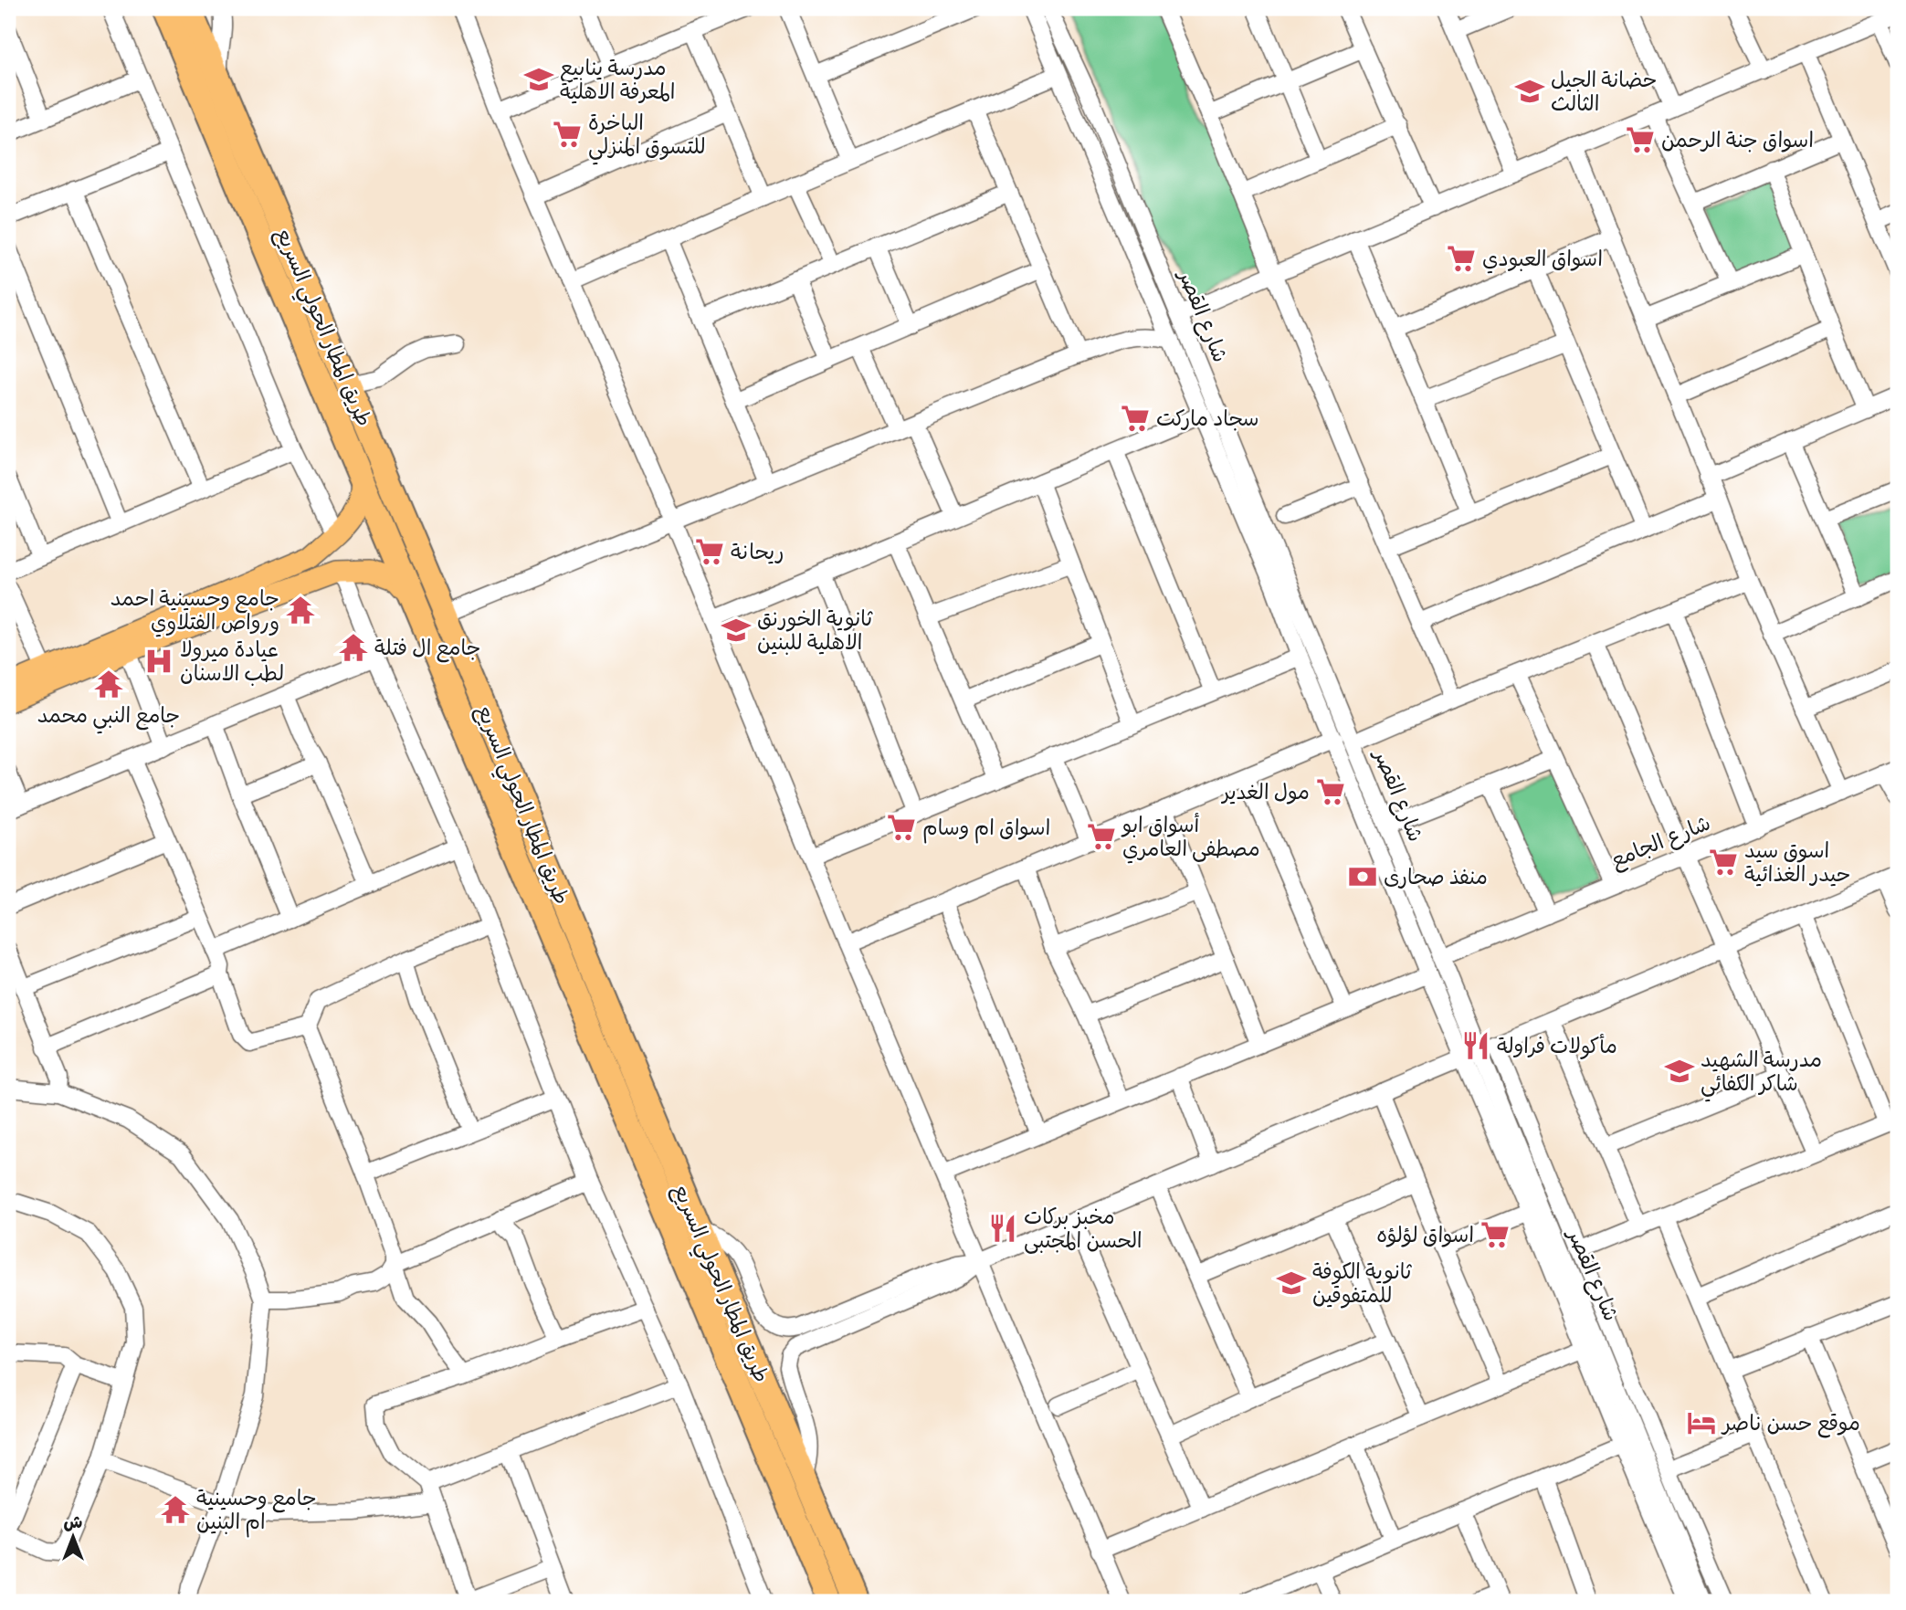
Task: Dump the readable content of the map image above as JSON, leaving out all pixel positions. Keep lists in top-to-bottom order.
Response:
{
  "streets": {
    "highway": ["طريق المطار الحولي السريع"],
    "street": ["شارع القصر", "شارع الجامع"]
  },
  "crossings": [
    ["شارع القصر", "شارع الجامع"]
  ],
  "places": {
    "school or university": [
      "مدرسة ينابيع المعرفة الاهلية",
      "حضانة الجيل الثالث",
      "ثانوية الخورنق الاهلية للبنين",
      "مدرسة الشهيد شاكر الكفائي",
      "ثانوية الكوفة للمتفوقين"
    ],
    "supermarket": [
      "الباخرة للتسوق المنزلي",
      "اسواق جنة الرحمن",
      "اسواق العبودي",
      "سجاد ماركت",
      "ريحانة",
      "مول الغدير",
      "اسواق ام وسام",
      "أسواق ابو مصطفى العامري",
      "اسوق سيد حيدر الغذائية",
      "اسواق لؤلؤه"
    ],
    "temple": [
      "جامع وحسينية احمد ورواص الفتلاوي",
      "جامع ال فتلة",
      "جامع النبي محمد",
      "جامع وحسينية ام البنين"
    ],
    "hospital": ["عيادة ميرولا لطب الاسنان"],
    "bank": ["منفذ صحارى"],
    "restaurant": ["مأكولات فراولة", "مخبز بركات الحسن المجتبى"],
    "hotel": ["موقع حسن ناصر"]
  },
  "north": "top"
}
